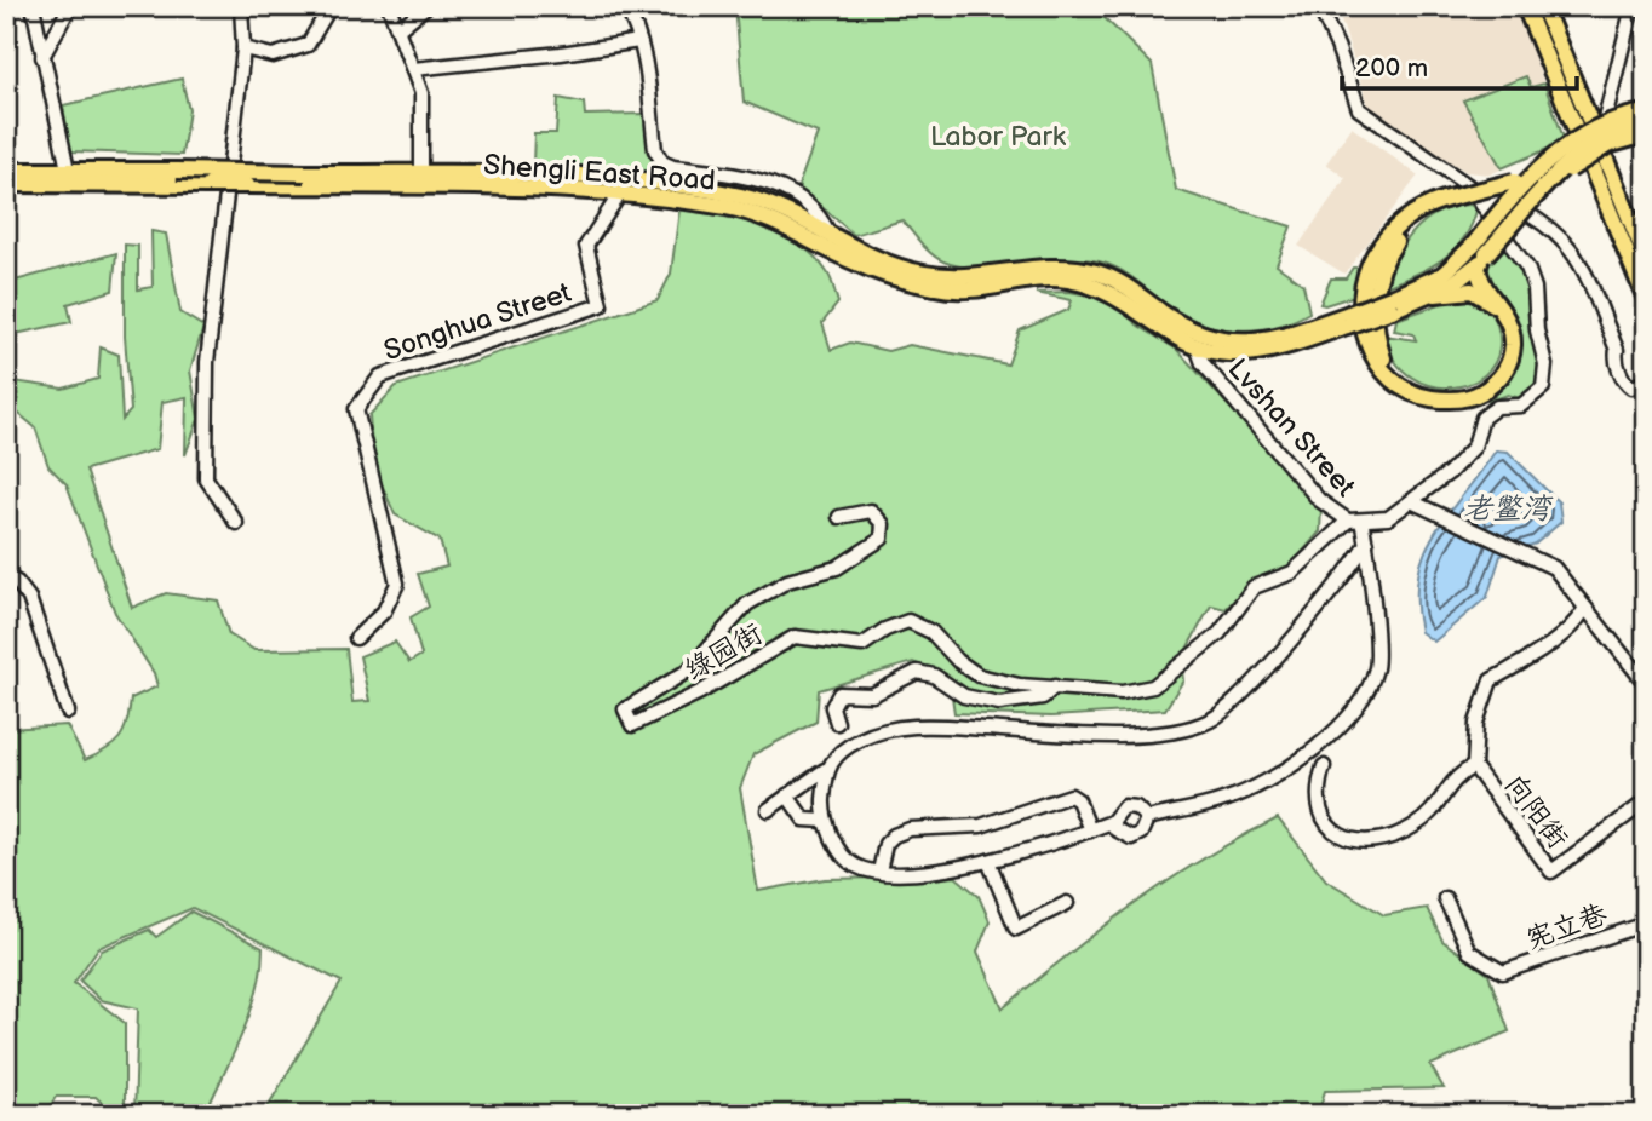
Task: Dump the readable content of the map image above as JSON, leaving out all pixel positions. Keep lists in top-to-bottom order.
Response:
{
  "streets": {
    "main road": ["Shengli East Road"],
    "street": [
      "Songhua Street",
      "Lvshan Street",
      "绿园街",
      "向阳街",
      "宪立巷"
    ]
  },
  "crossings": [
    ["Shengli East Road", "Songhua Street"],
    ["Shengli East Road", "Lvshan Street"],
    ["Lvshan Street", "绿园街"]
  ],
  "water": ["老鳖湾"],
  "parks": ["Labor Park"],
  "scale_bar": "200 m"
}
